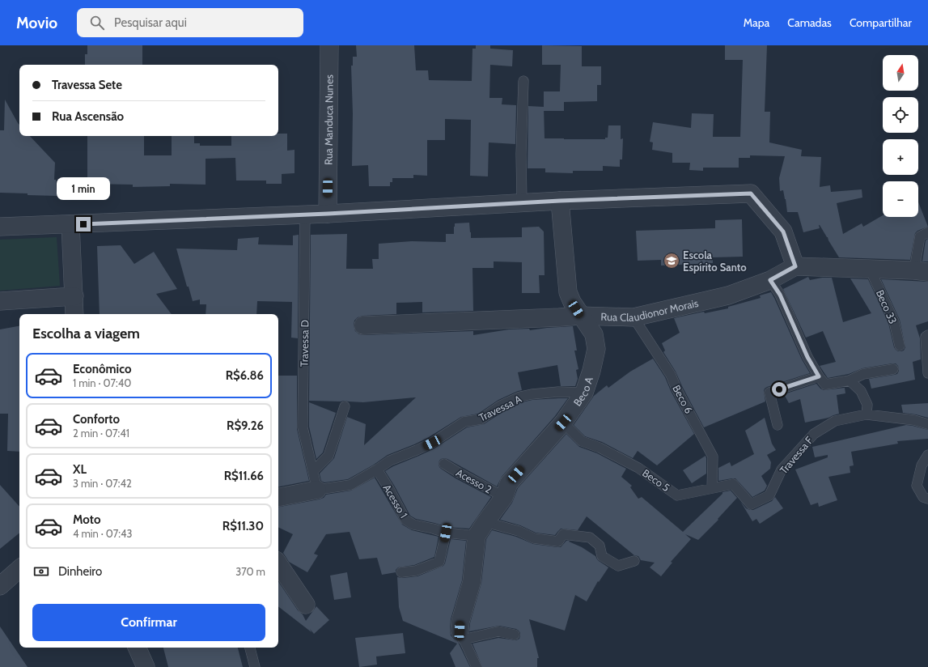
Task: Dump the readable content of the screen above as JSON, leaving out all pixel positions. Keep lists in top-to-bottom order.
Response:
{
  "streets": {
    "street": ["Rua Manduca Nunes", "Rua Claudionor Morais", "Beco A"],
    "lane": [
      "Beco 33",
      "Travessa D",
      "Beco 6",
      "Travessa A",
      "Travessa F",
      "Beco 5",
      "Acesso 2",
      "Acesso 1"
    ]
  },
  "crossings": [
    ["Rua Claudionor Morais", "Beco A"],
    ["Rua Claudionor Morais", "Beco 6"],
    ["Travessa D", "Travessa A"],
    ["Beco A", "Travessa A"],
    ["Beco A", "Beco 5"],
    ["Beco A", "Acesso 2"],
    ["Beco A", "Acesso 1"],
    ["Beco 6", "Beco 5"],
    ["Travessa A", "Acesso 1"],
    ["Travessa F", "Beco 5"]
  ],
  "places": {
    "school or university": ["Escola Espírito Santo"]
  },
  "north": "top",
  "page": {
    "header": "Movio",
    "search": "Pesquisar aqui",
    "nav": ["Mapa", "Camadas", "Compartilhar"],
    "map_buttons": ["+", "−"],
    "banner": ["Travessa Sete", "Rua Ascensão"],
    "bubble": "1 min",
    "heading": "Escolha a viagem",
    "list": [
      {
        "name": "Econômico",
        "note": "1 min · 07:40",
        "value": "R$6.86"
      },
      {
        "name": "Conforto",
        "note": "2 min · 07:41",
        "value": "R$9.26"
      },
      {
        "name": "XL",
        "note": "3 min · 07:42",
        "value": "R$11.66"
      },
      {
        "name": "Moto",
        "note": "4 min · 07:43",
        "value": "R$11.30"
      }
    ],
    "pay": ["Dinheiro", "370 m"],
    "buttons": "Confirmar"
  }
}
